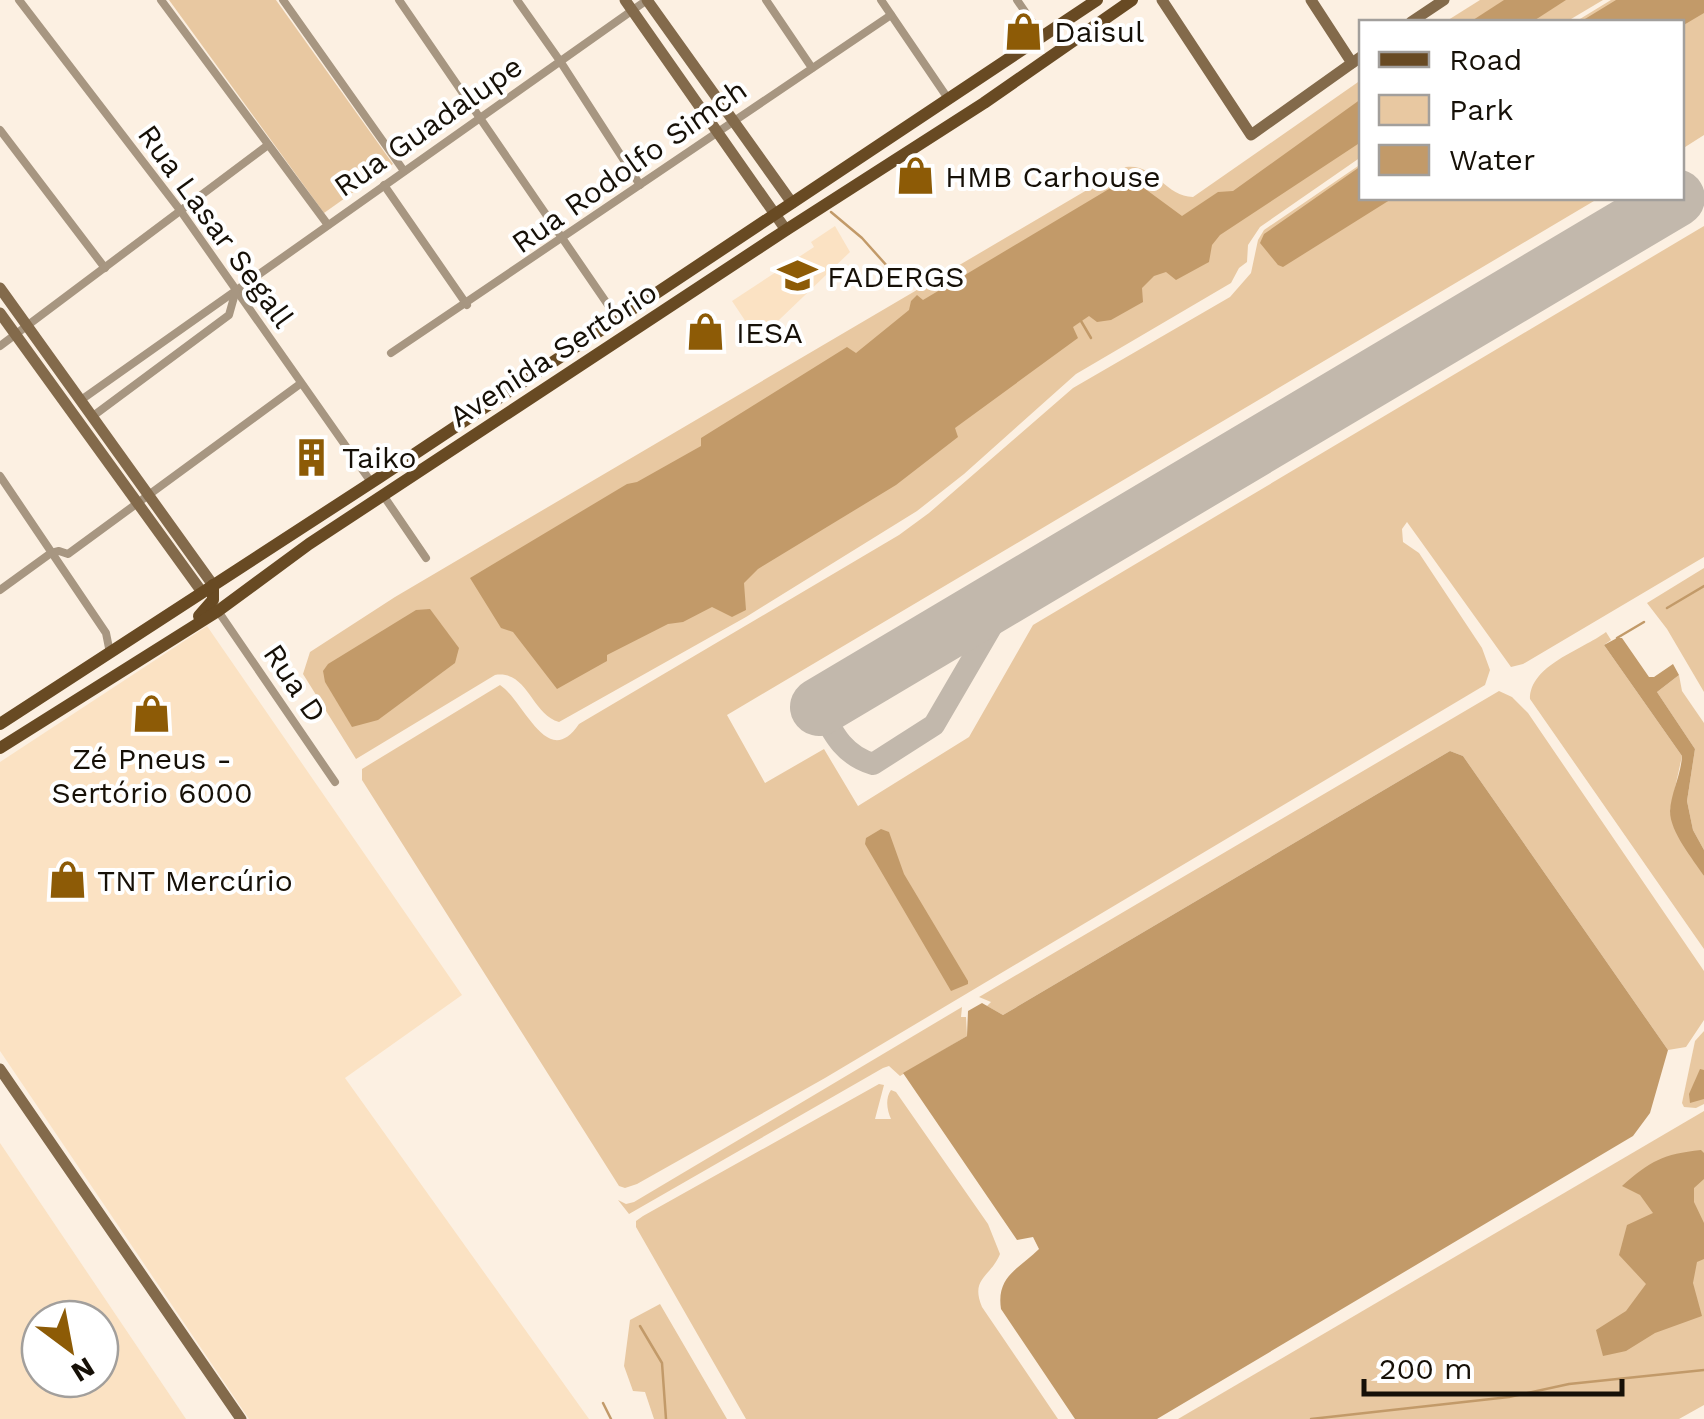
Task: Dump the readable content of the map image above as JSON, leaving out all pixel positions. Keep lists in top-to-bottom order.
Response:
{
  "streets": {
    "main road": ["Avenida Sertório"],
    "street": [
      "Rua Guadalupe",
      "Rua Rodolfo Simch",
      "Rua Lasar Segall",
      "Rua D"
    ]
  },
  "crossings": [
    ["Rua Guadalupe", "Rua Lasar Segall"],
    ["Rua Lasar Segall", "Avenida Sertório"],
    ["Avenida Sertório", "Rua D"]
  ],
  "places": {
    "shop": [
      "Daisul",
      "HMB Carhouse",
      "IESA",
      "Zé Pneus - Sertório 6000",
      "TNT Mercúrio"
    ],
    "school or university": ["FADERGS"],
    "building": ["Taiko"]
  },
  "legend": ["Road", "Park", "Water"],
  "scale_bar": "200 m",
  "north": "bottom right"
}
